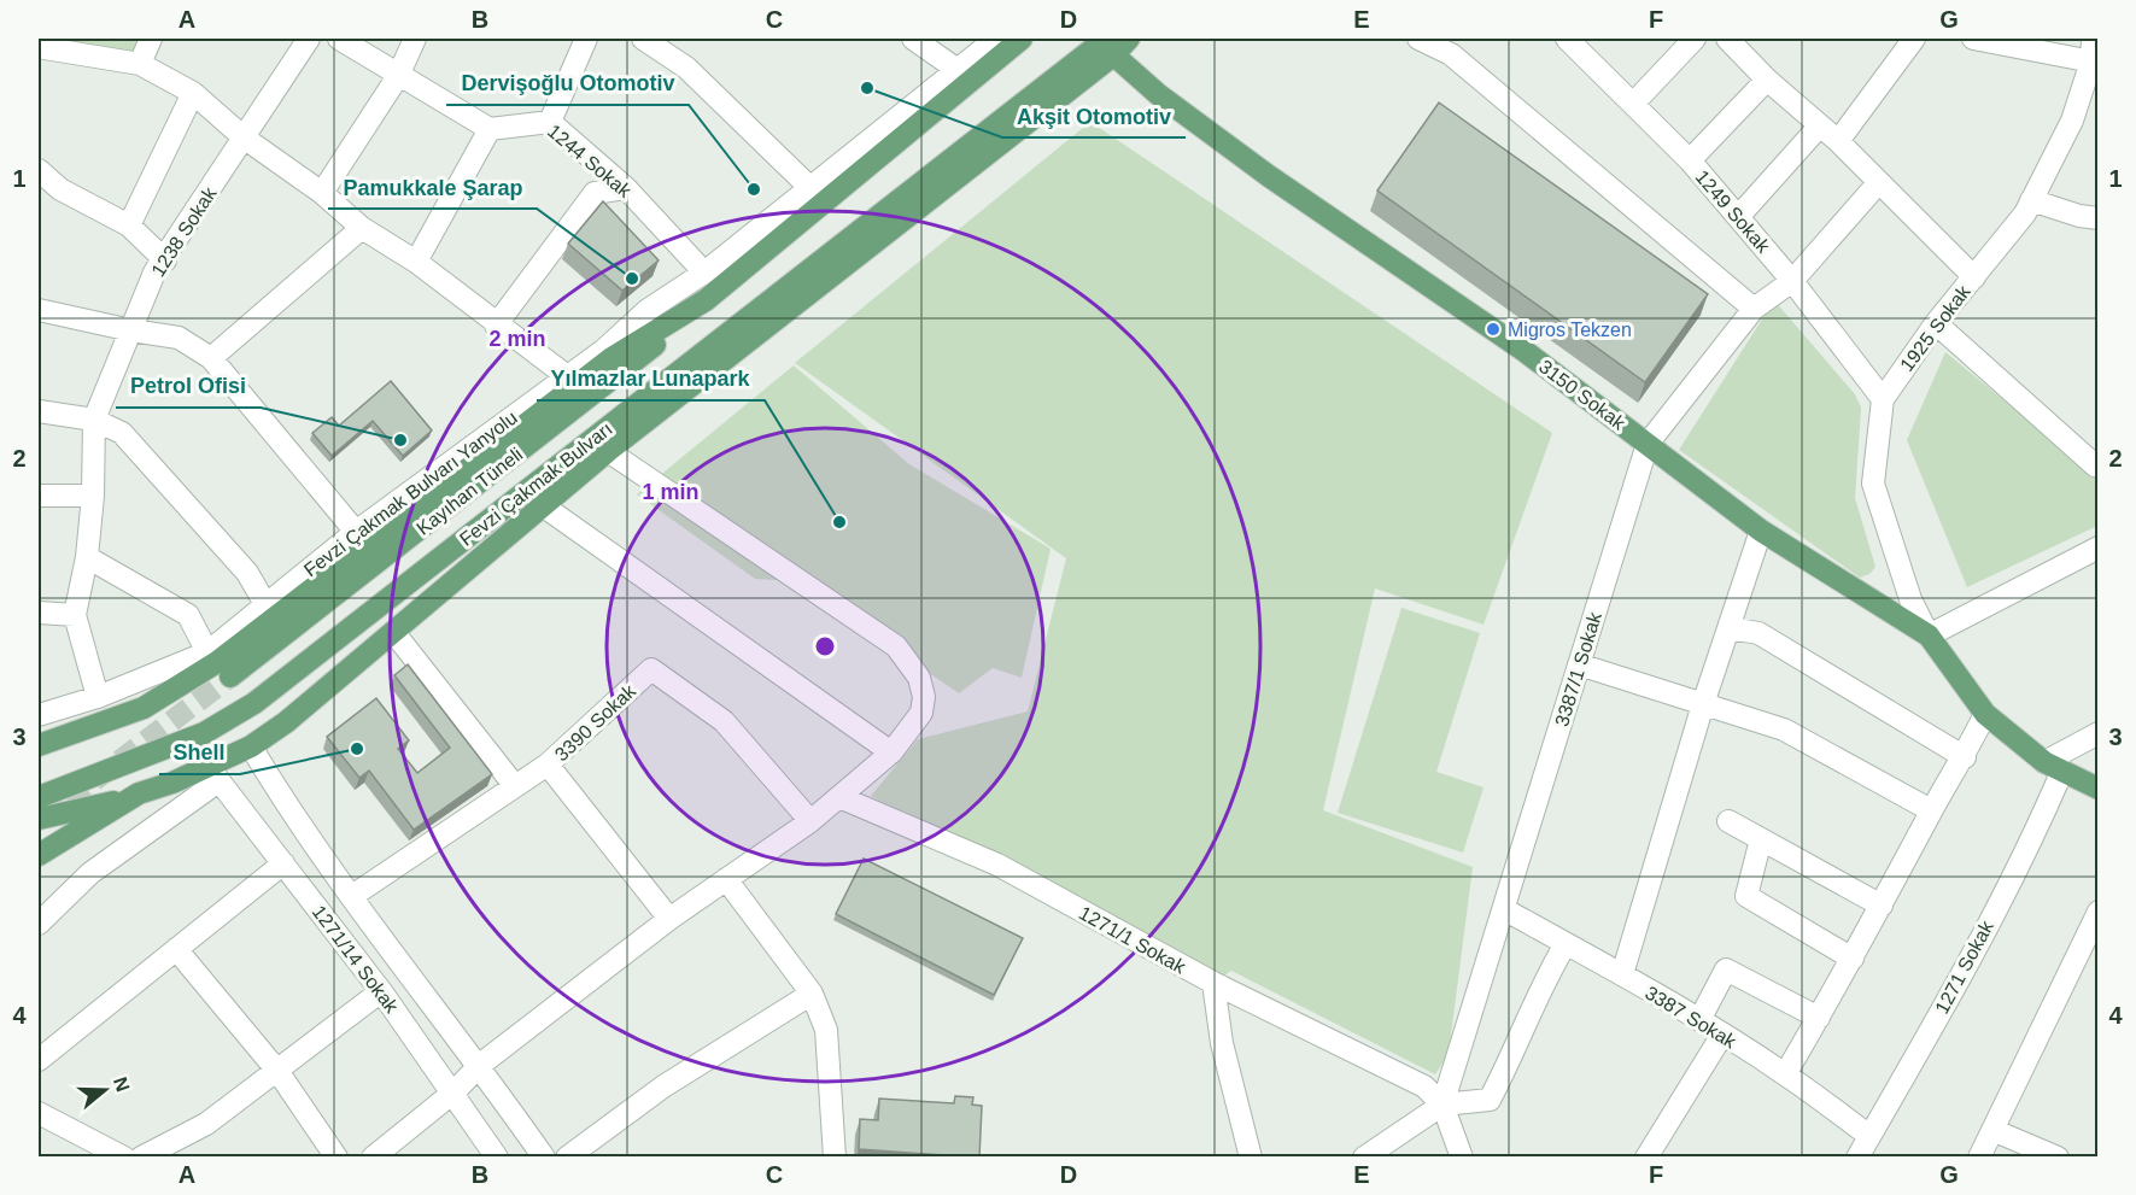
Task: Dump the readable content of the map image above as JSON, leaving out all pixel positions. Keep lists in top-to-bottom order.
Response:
{
  "streets": {
    "main road": ["3150 Sokak", "Fevzi Çakmak Bulvarı", "Kayıhan Tüneli"],
    "street": [
      "1244 Sokak",
      "1249 Sokak",
      "1238 Sokak",
      "1925 Sokak",
      "Fevzi Çakmak Bulvarı Yanyolu",
      "3387/1 Sokak",
      "3390 Sokak",
      "1271/1 Sokak",
      "1271/14 Sokak",
      "1271 Sokak",
      "3387 Sokak"
    ]
  },
  "crossings": [
    ["1244 Sokak", "Fevzi Çakmak Bulvarı Yanyolu"],
    ["1249 Sokak", "1925 Sokak"],
    ["1249 Sokak", "3387/1 Sokak"],
    ["1238 Sokak", "Fevzi Çakmak Bulvarı Yanyolu"],
    ["1925 Sokak", "3150 Sokak"],
    ["3150 Sokak", "Fevzi Çakmak Bulvarı"],
    ["3150 Sokak", "3387/1 Sokak"],
    ["3387/1 Sokak", "1271/1 Sokak"],
    ["3387/1 Sokak", "3387 Sokak"],
    ["1271 Sokak", "3387 Sokak"]
  ],
  "places": [
    "Akşit Otomotiv",
    "Dervişoğlu Otomotiv",
    "Pamukkale Şarap",
    "Migros Tekzen",
    "Petrol Ofisi",
    "Yılmazlar Lunapark",
    "Shell"
  ],
  "north": "right",
  "grid": {
    "columns": [
      "A",
      "B",
      "C",
      "D",
      "E",
      "F",
      "G"
    ],
    "rows": [
      "1",
      "2",
      "3",
      "4"
    ]
  },
  "rings": ["2 min", "1 min"]
}
